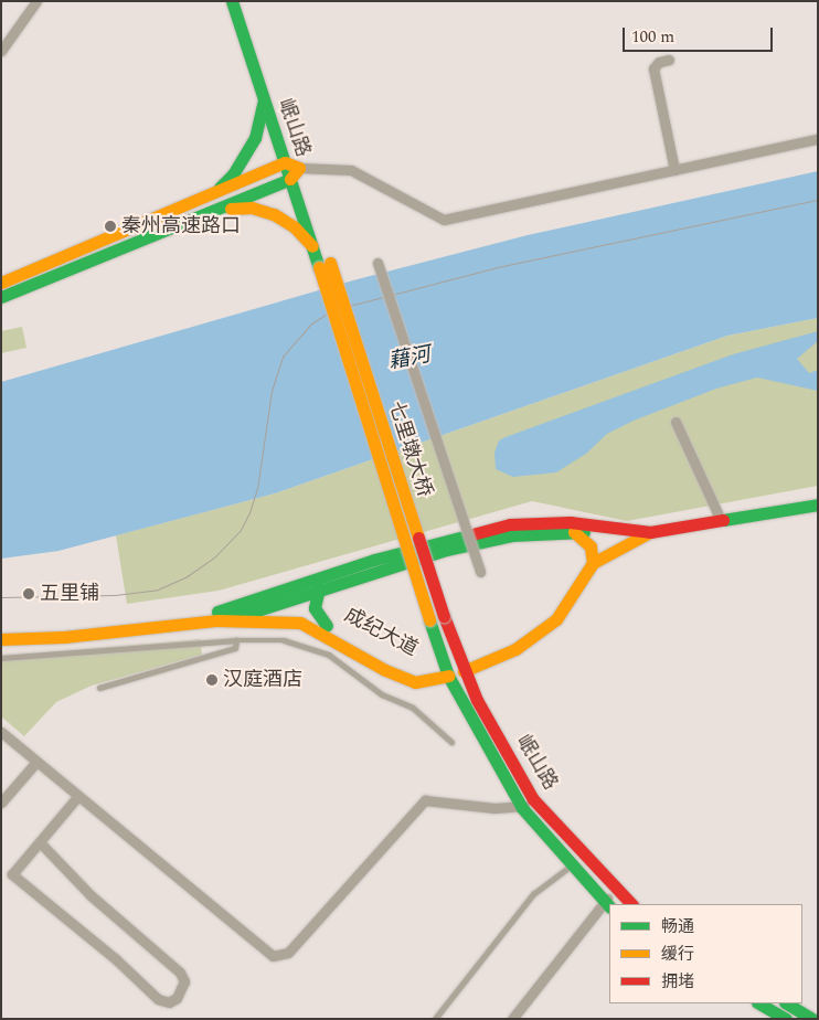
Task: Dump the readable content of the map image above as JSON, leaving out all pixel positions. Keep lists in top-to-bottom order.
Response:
{
  "streets": {
    "main road": ["岷山路", "七里墩大桥", "成纪大道"]
  },
  "crossings": [
    ["岷山路", "七里墩大桥"],
    ["岷山路", "成纪大道"]
  ],
  "water": ["藉河"],
  "places": ["秦州高速路口", "五里铺", "汉庭酒店"],
  "legend": ["畅通", "缓行", "拥堵"],
  "scale_bar": "100 m"
}
